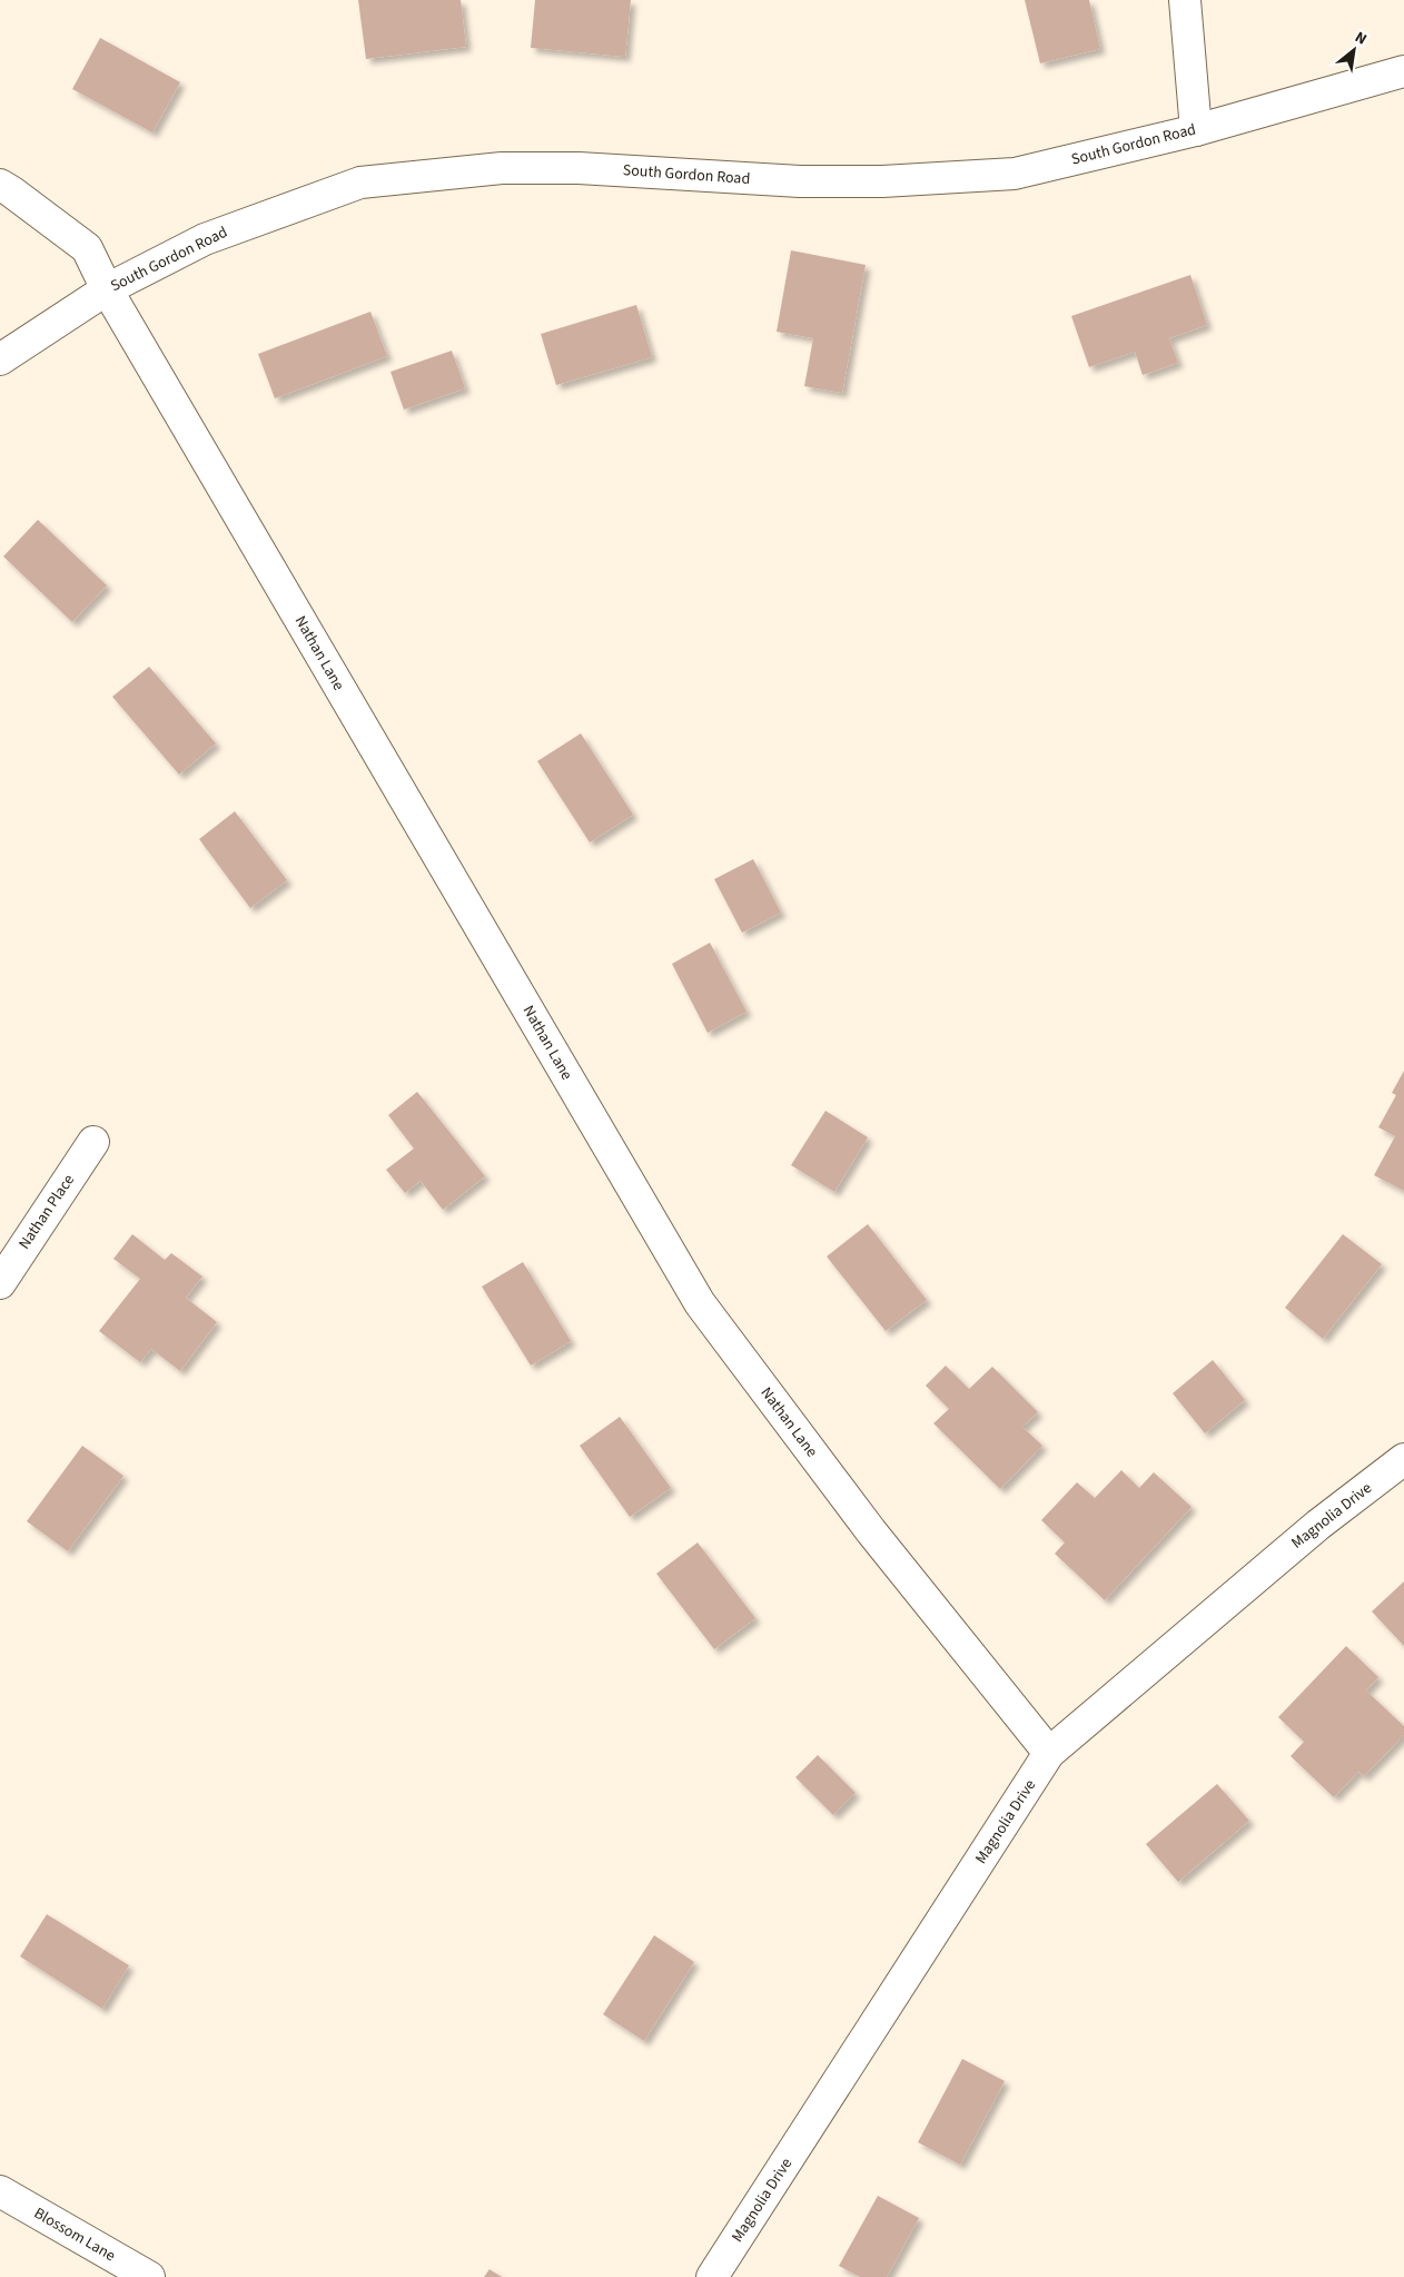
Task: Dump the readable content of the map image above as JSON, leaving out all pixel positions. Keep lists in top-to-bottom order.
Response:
{
  "streets": {
    "street": [
      "South Gordon Road",
      "Nathan Lane",
      "Nathan Place",
      "Magnolia Drive",
      "Blossom Lane"
    ]
  },
  "crossings": [
    ["South Gordon Road", "Nathan Lane"],
    ["Nathan Lane", "Magnolia Drive"]
  ],
  "north": "top right"
}
